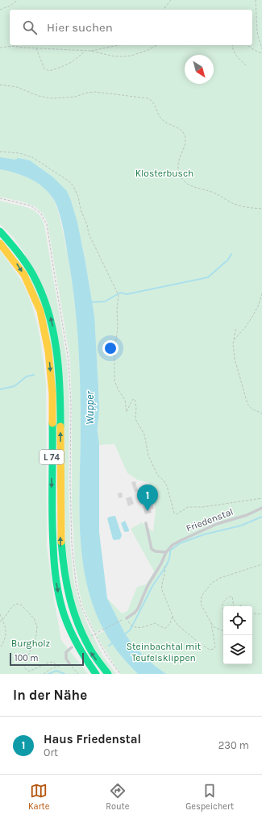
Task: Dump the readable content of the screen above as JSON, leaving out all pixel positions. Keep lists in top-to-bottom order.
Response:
{
  "streets": {
    "highway": ["L 74"],
    "lane": ["Friedenstal"]
  },
  "water": ["Wupper"],
  "parks": ["Klosterbusch", "Burgholz", "Steinbachtal mit Teufelsklippen"],
  "scale_bar": "100 m",
  "north": "bottom right",
  "page": {
    "search": "Hier suchen",
    "pins": "1",
    "scale": "100 m",
    "heading": "In der Nähe",
    "list": [
      {
        "mark": "1",
        "name": "Haus Friedenstal",
        "note": "Ort",
        "value": "230 m"
      }
    ],
    "nav": ["Karte", "Route", "Gespeichert"]
  }
}
